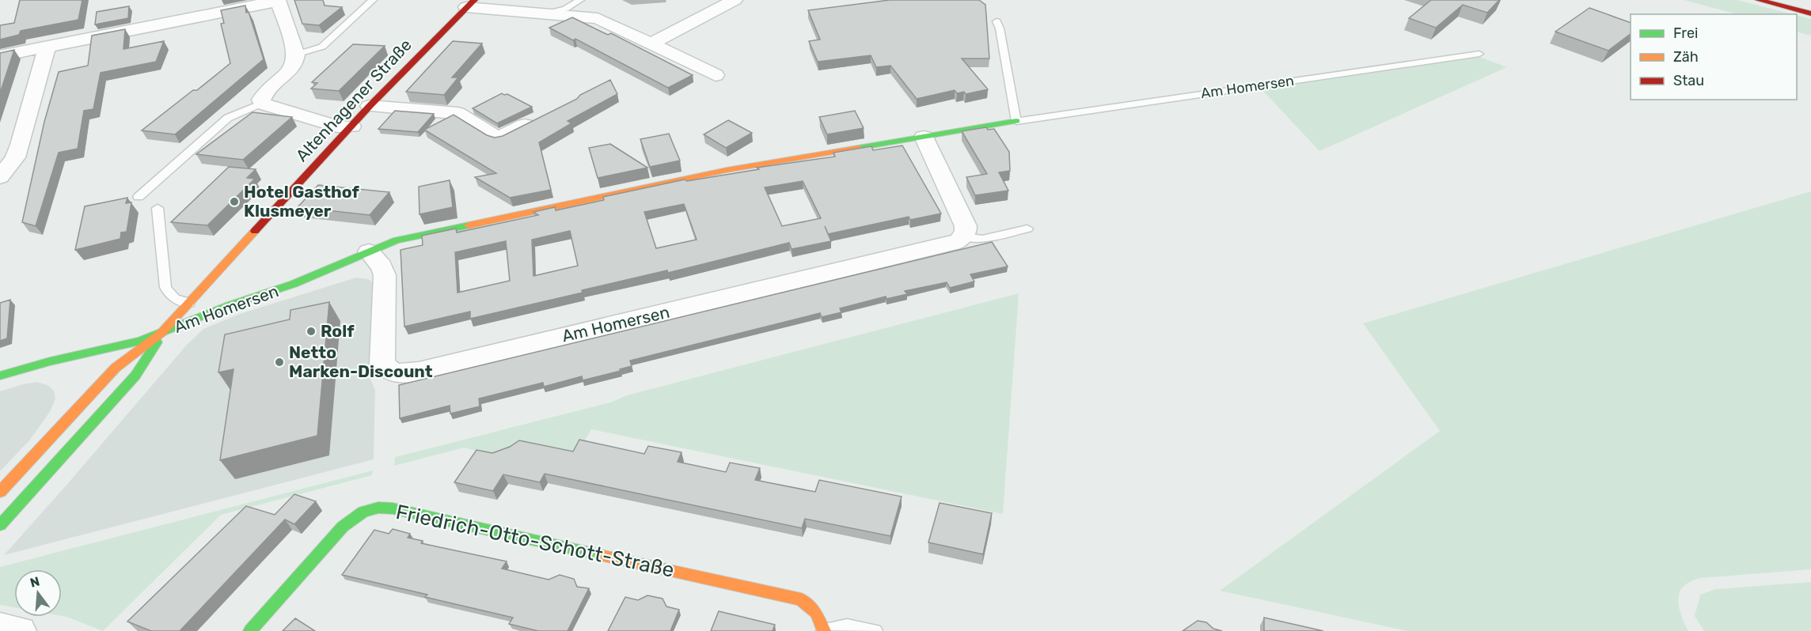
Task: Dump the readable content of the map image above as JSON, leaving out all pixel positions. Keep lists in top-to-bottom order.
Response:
{
  "streets": {
    "street": ["Am Homersen", "Altenhagener Straße", "Friedrich-Otto-Schott-Straße"]
  },
  "crossings": [
    ["Am Homersen", "Altenhagener Straße"]
  ],
  "places": ["Hotel Gasthof Klusmeyer", "Rolf", "Netto Marken-Discount"],
  "legend": ["Frei", "Zäh", "Stau"],
  "north": "top"
}
